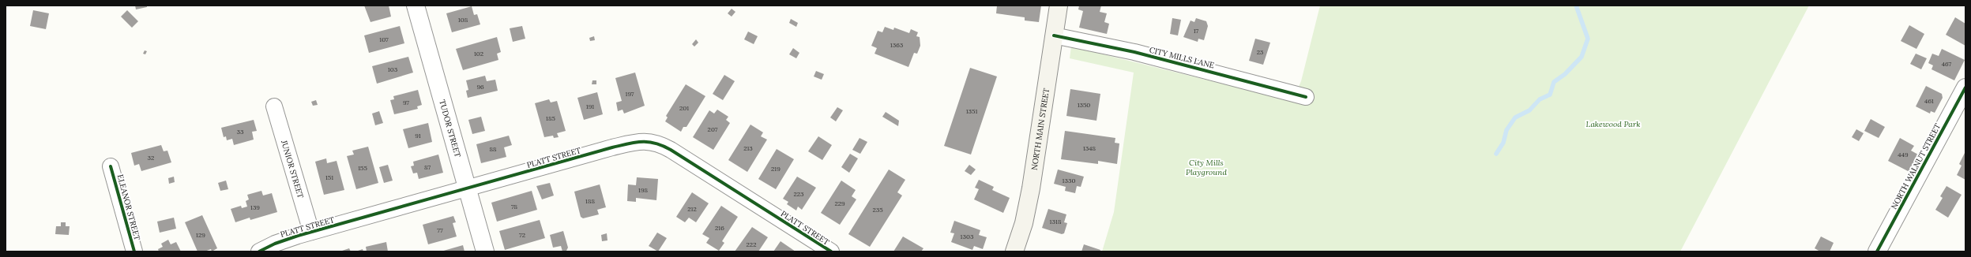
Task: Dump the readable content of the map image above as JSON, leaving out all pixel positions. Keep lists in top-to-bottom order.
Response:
{
  "streets": {
    "main road": ["NORTH MAIN STREET"],
    "street": [
      "CITY MILLS LANE",
      "TUDOR STREET",
      "PLATT STREET",
      "NORTH WALNUT STREET",
      "JUNIOR STREET",
      "ELEANOR STREET"
    ]
  },
  "crossings": [
    ["CITY MILLS LANE", "NORTH MAIN STREET"],
    ["TUDOR STREET", "PLATT STREET"],
    ["PLATT STREET", "JUNIOR STREET"]
  ],
  "parks": ["Lakewood Park", "City Mills Playground"],
  "house_numbers": [
    "108",
    "17",
    "107",
    "1363",
    "23",
    "102",
    "467",
    "103",
    "96",
    "197",
    "461",
    "97",
    "1350",
    "191",
    "201",
    "1351",
    "185",
    "207",
    "33",
    "91",
    "213",
    "1348",
    "88",
    "449",
    "32",
    "87",
    "155",
    "219",
    "151",
    "1330",
    "198",
    "223",
    "188",
    "229",
    "78",
    "139",
    "212",
    "235",
    "1318",
    "216",
    "77",
    "129",
    "72",
    "1303",
    "222"
  ]
}
